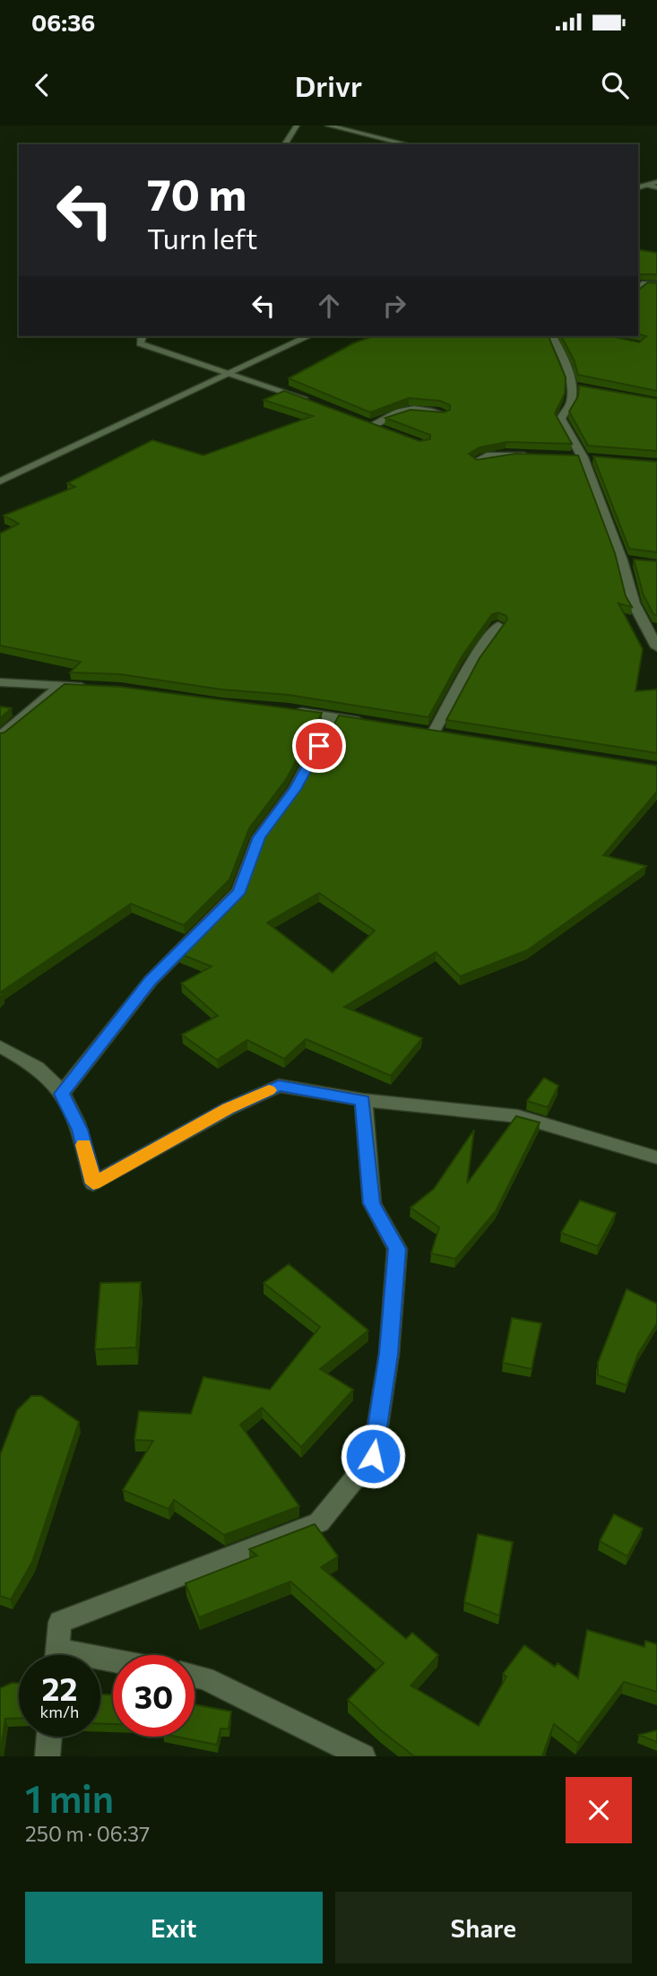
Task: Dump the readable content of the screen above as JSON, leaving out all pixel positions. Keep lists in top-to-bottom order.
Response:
{
  "page": {
    "status": "06:36",
    "header": "Drivr",
    "turn": ["70 m", "Turn left"],
    "speed": "22 km/h",
    "limit": "30",
    "heading": ["1 min", "250 m · 06:37"],
    "buttons": ["Exit", "Share"]
  }
}
